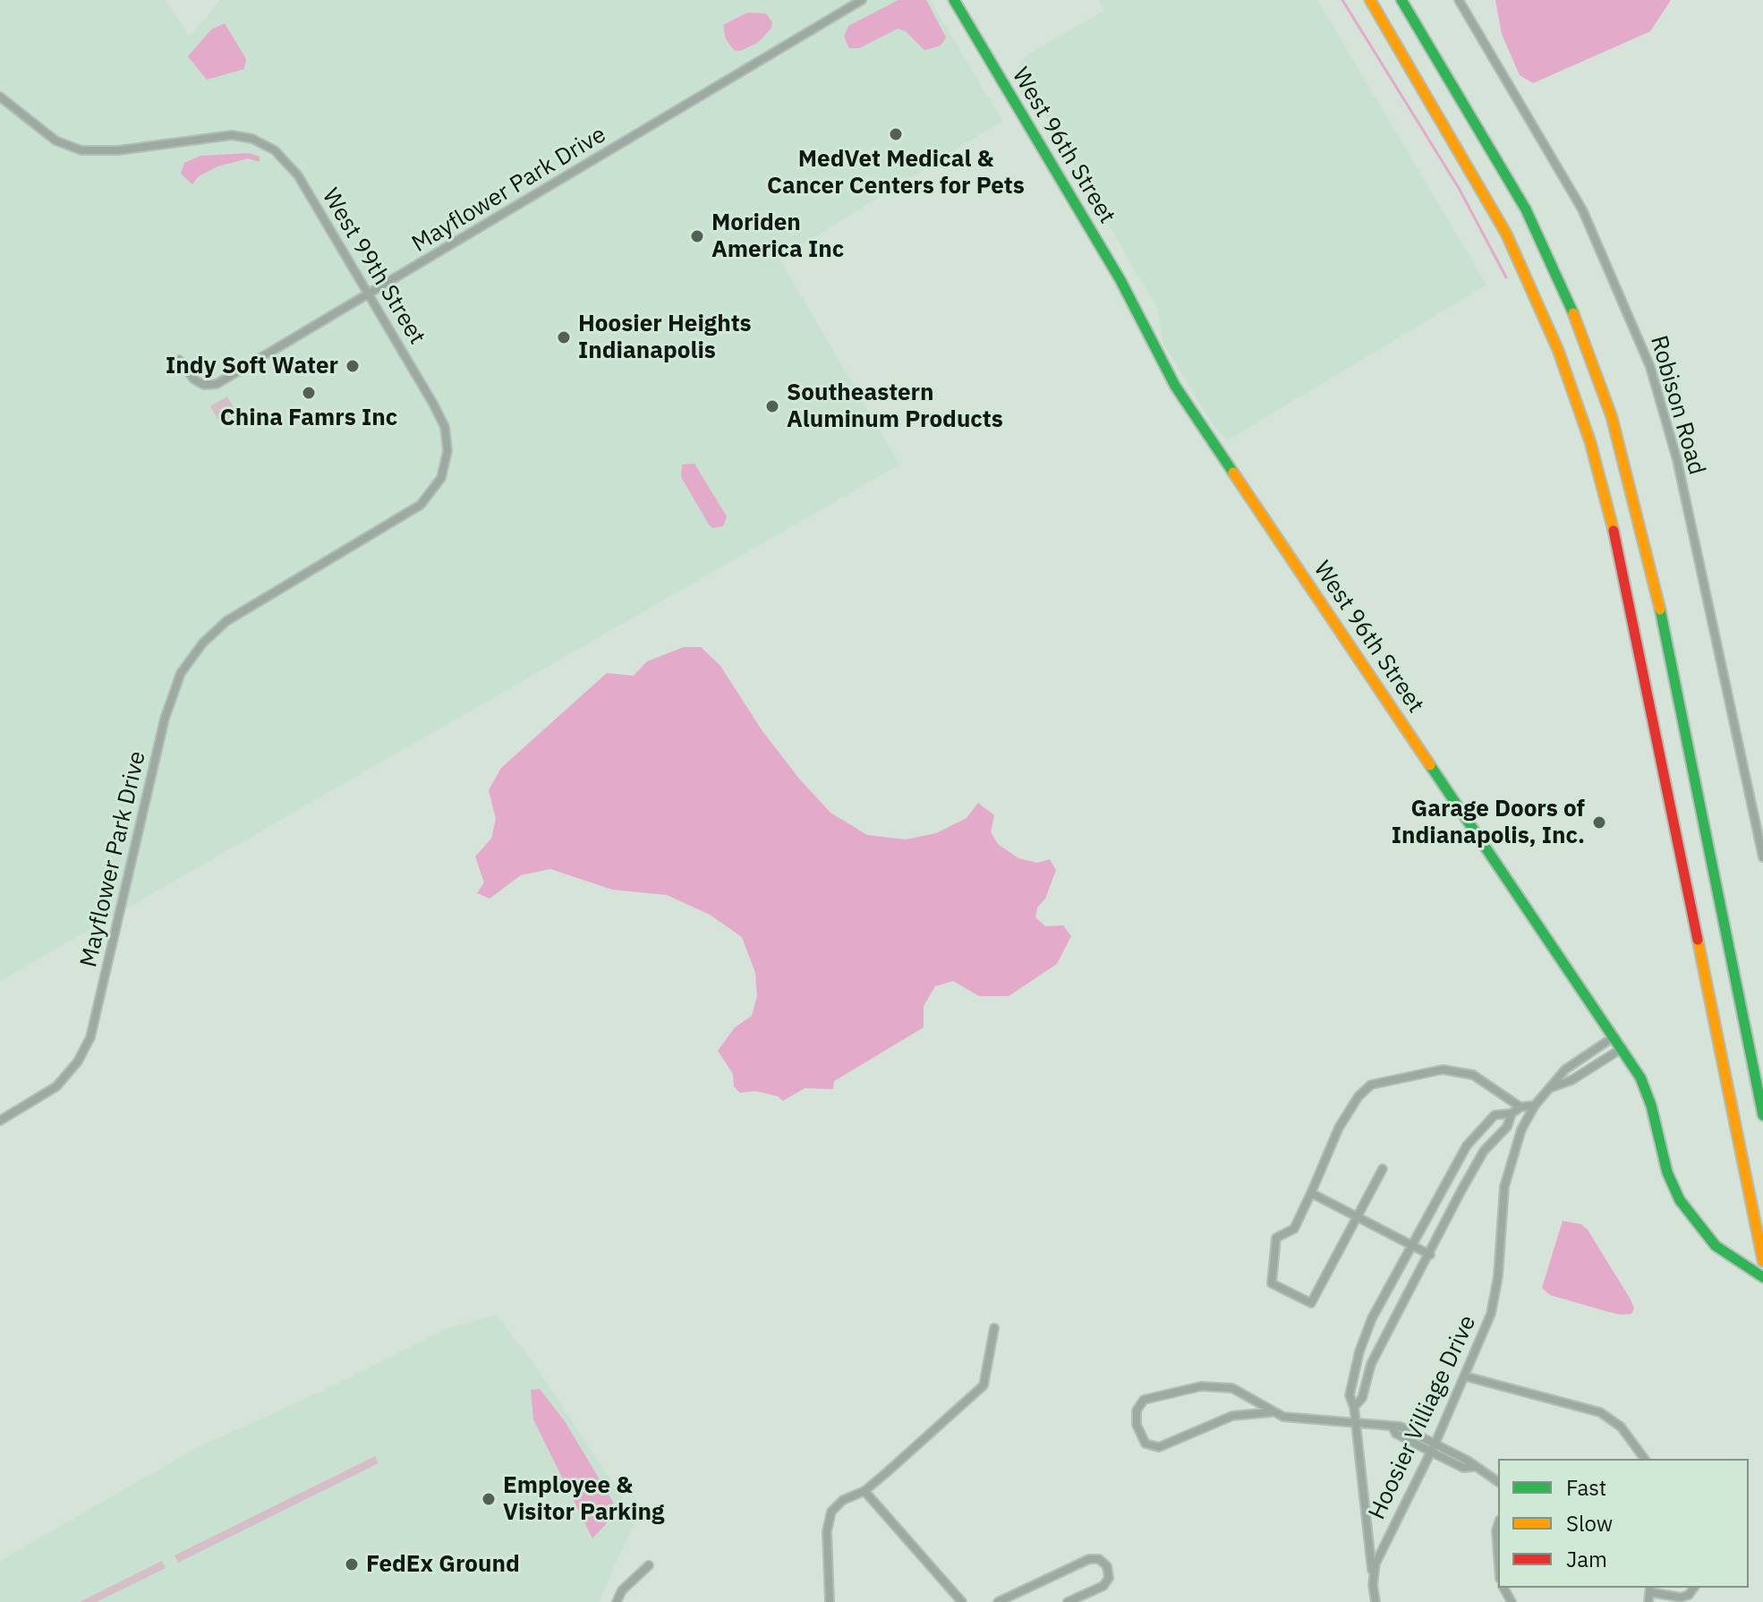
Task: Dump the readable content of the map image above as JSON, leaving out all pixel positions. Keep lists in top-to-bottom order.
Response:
{
  "streets": {
    "main road": ["West 96th Street"],
    "street": [
      "Mayflower Park Drive",
      "West 99th Street",
      "Robison Road",
      "Hoosier Villiage Drive"
    ]
  },
  "crossings": [
    ["West 96th Street", "Hoosier Villiage Drive"],
    ["Mayflower Park Drive", "West 99th Street"]
  ],
  "places": [
    "MedVet Medical & Cancer Centers for Pets",
    "Moriden America Inc",
    "Hoosier Heights Indianapolis",
    "Indy Soft Water",
    "China Famrs Inc",
    "Southeastern Aluminum Products",
    "Garage Doors of Indianapolis, Inc.",
    "Employee & Visitor Parking",
    "FedEx Ground"
  ],
  "legend": ["Fast", "Slow", "Jam"]
}
